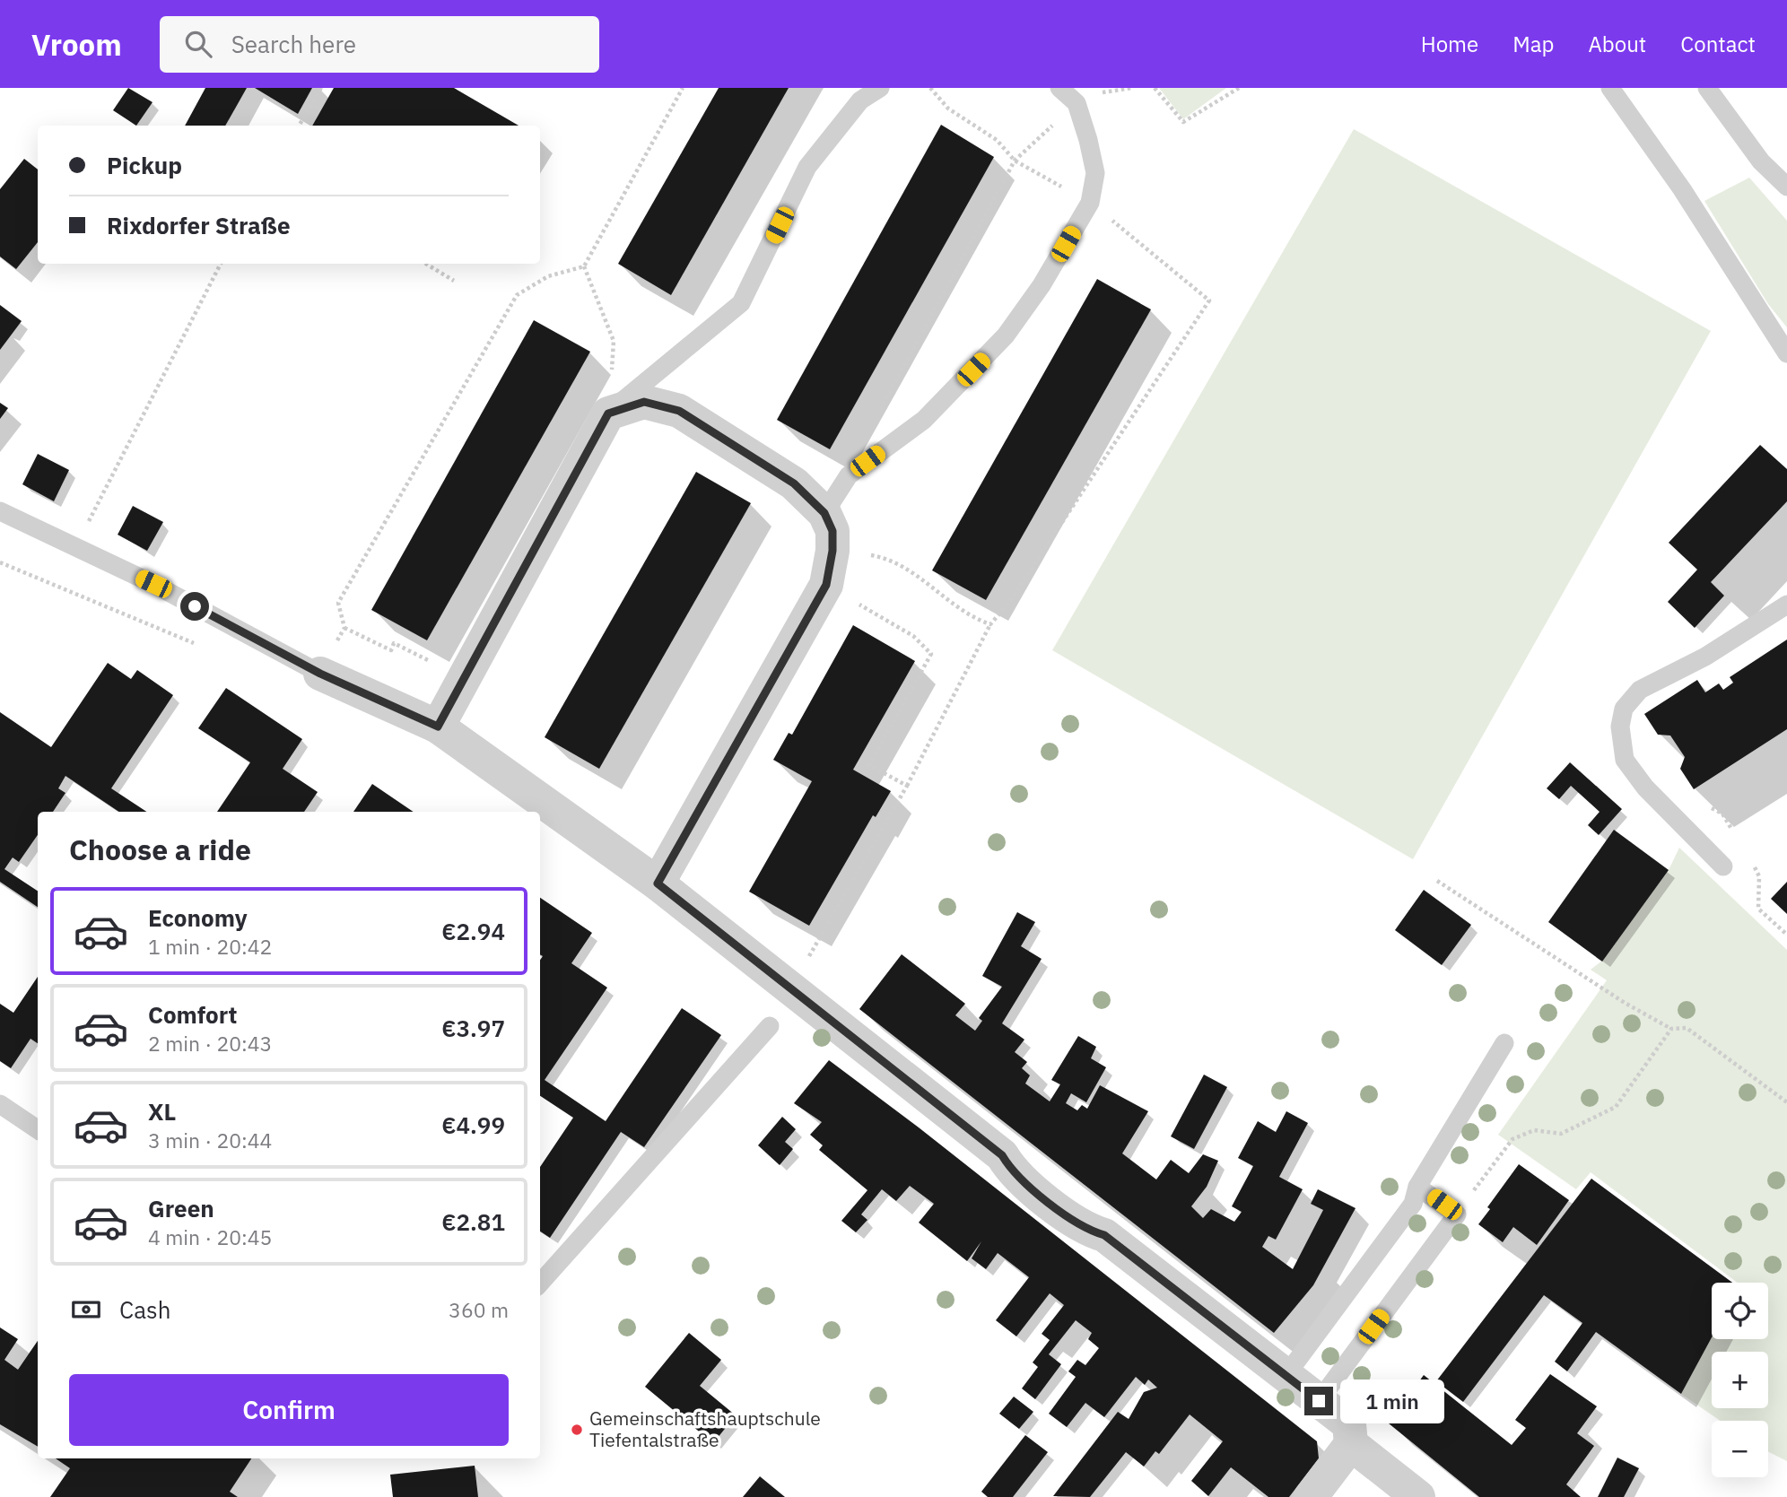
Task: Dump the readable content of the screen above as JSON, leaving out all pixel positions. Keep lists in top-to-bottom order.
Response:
{
  "places": ["Gemeinschaftshauptschule Tiefentalstraße"],
  "page": {
    "header": "Vroom",
    "search": "Search here",
    "nav": [
      "Home",
      "Map",
      "About",
      "Contact"
    ],
    "banner": ["Pickup", "Rixdorfer Straße"],
    "heading": "Choose a ride",
    "list": [
      {
        "name": "Economy",
        "note": "1 min · 20:42",
        "value": "€2.94"
      },
      {
        "name": "Comfort",
        "note": "2 min · 20:43",
        "value": "€3.97"
      },
      {
        "name": "XL",
        "note": "3 min · 20:44",
        "value": "€4.99"
      },
      {
        "name": "Green",
        "note": "4 min · 20:45",
        "value": "€2.81"
      }
    ],
    "pay": ["Cash", "360 m"],
    "map_buttons": ["+", "−"],
    "buttons": "Confirm",
    "bubble": "1 min"
  }
}
